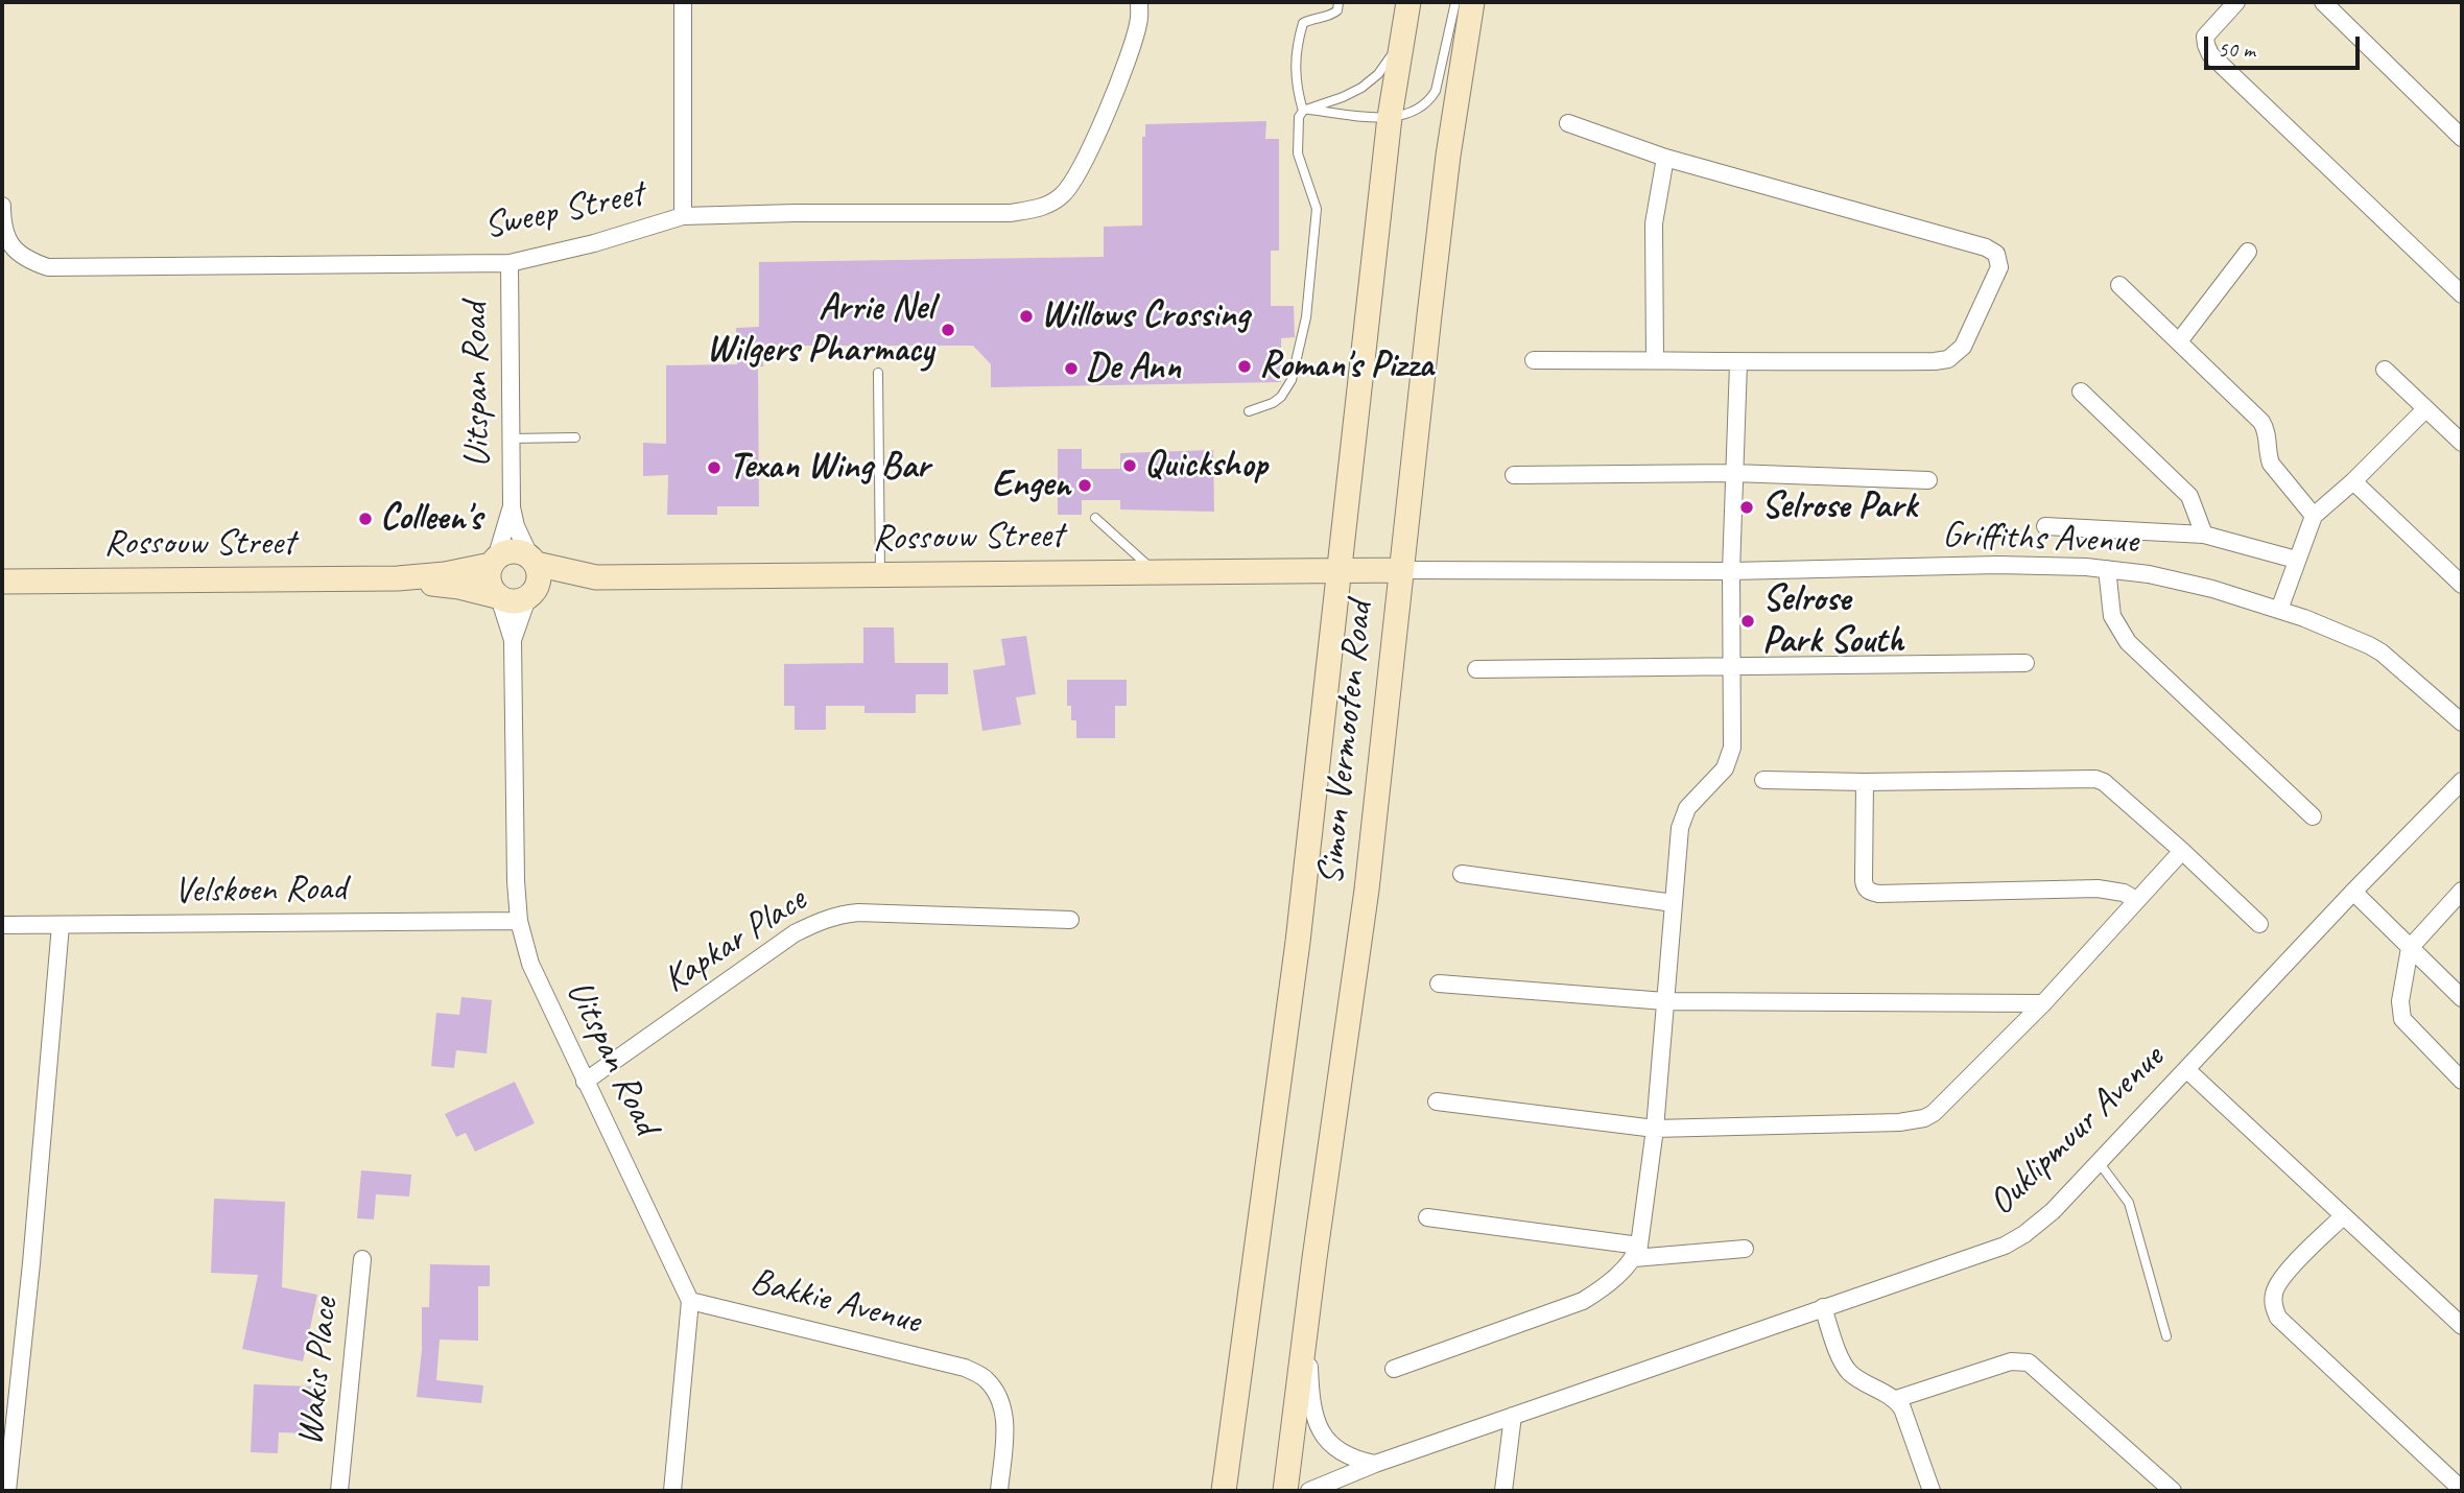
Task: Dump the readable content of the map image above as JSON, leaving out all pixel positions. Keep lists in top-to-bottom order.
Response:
{
  "streets": {
    "main road": ["Rossouw Street", "Simon Vermooten Road"],
    "street": [
      "Sweep Street",
      "Uitspan Road",
      "Griffiths Avenue",
      "Velskoen Road",
      "Kapkar Place",
      "Ouklipmuur Avenue",
      "Bakkie Avenue",
      "Wakis Place"
    ]
  },
  "crossings": [
    ["Sweep Street", "Uitspan Road"],
    ["Uitspan Road", "Rossouw Street"],
    ["Uitspan Road", "Velskoen Road"],
    ["Uitspan Road", "Kapkar Place"],
    ["Uitspan Road", "Bakkie Avenue"],
    ["Rossouw Street", "Griffiths Avenue"],
    ["Rossouw Street", "Simon Vermooten Road"],
    ["Griffiths Avenue", "Simon Vermooten Road"]
  ],
  "places": [
    "Willows Crossing",
    "Arrie Nel Wilgers Pharmacy",
    "Roman's Pizza",
    "De Ann",
    "Quickshop",
    "Texan Wing Bar",
    "Engen",
    "Selrose Park",
    "Colleen's",
    "Selrose Park South"
  ],
  "scale_bar": "50 m"
}
